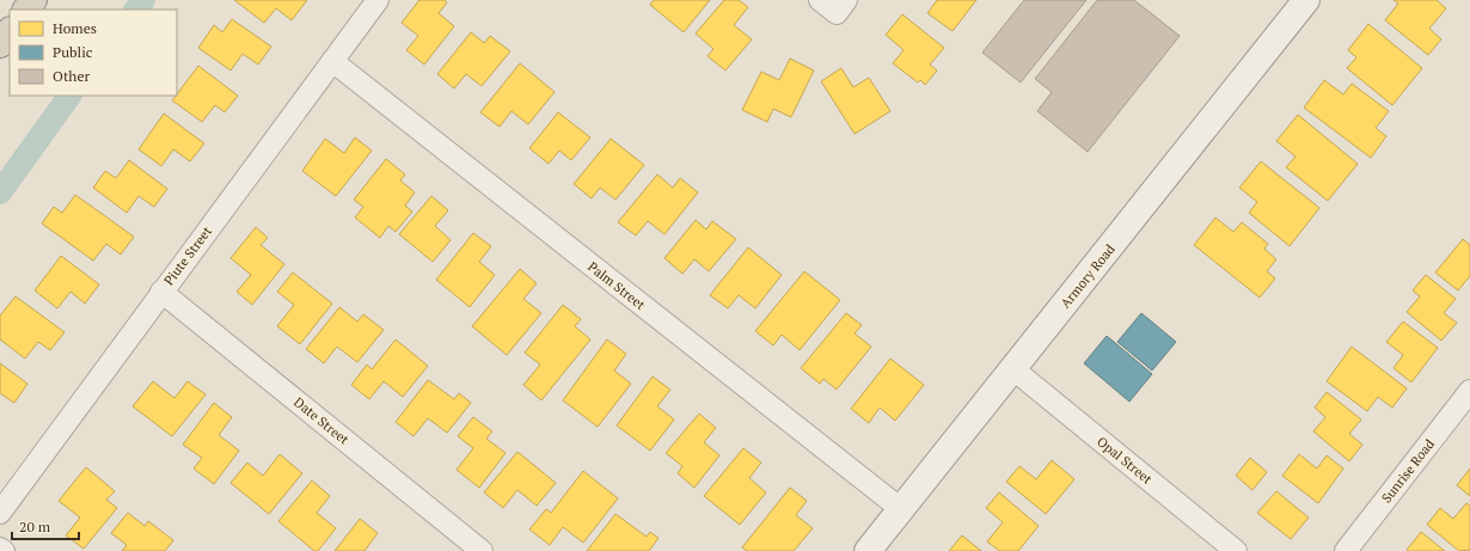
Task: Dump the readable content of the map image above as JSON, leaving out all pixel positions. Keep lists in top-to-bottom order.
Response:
{
  "streets": {
    "main road": ["Armory Road"],
    "street": [
      "Piute Street",
      "Palm Street",
      "Date Street",
      "Opal Street",
      "Sunrise Road"
    ]
  },
  "crossings": [
    ["Piute Street", "Palm Street"],
    ["Piute Street", "Date Street"],
    ["Armory Road", "Palm Street"],
    ["Armory Road", "Opal Street"]
  ],
  "legend": ["Homes", "Public", "Other"],
  "scale_bar": "20 m"
}
